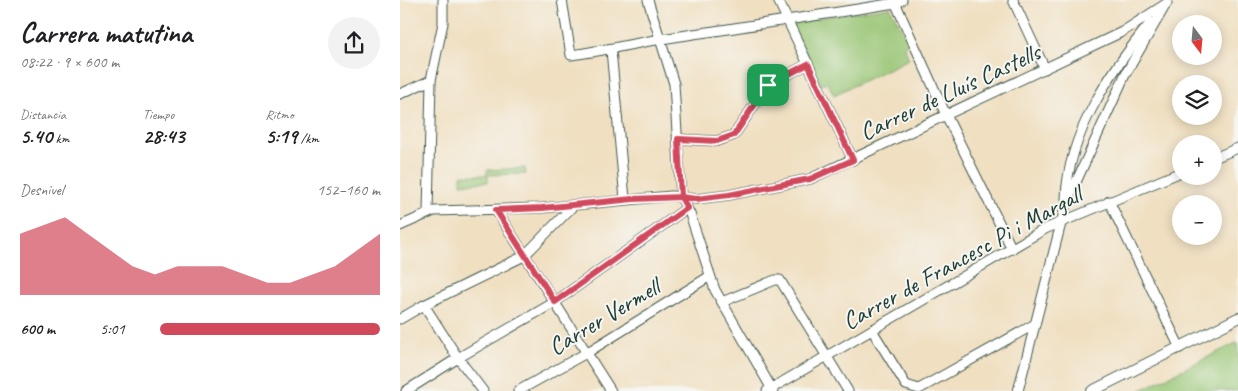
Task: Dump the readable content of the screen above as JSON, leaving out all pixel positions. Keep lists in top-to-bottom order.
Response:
{
  "streets": {
    "street": ["Carrer de Lluís Castells", "Carrer de Francesc Pi i Margall", "Carrer Vermell"]
  },
  "north": "bottom",
  "page": {
    "heading": ["Carrera matutina", "08:22 · 9 × 600 m"],
    "map_buttons": ["+", "−"],
    "stats": [
      ["Distancia", "5.40 km"],
      ["Tiempo", "28:43"],
      ["Ritmo", "5:19 /km"]
    ],
    "chart": ["Desnivel", "152–160 m"],
    "list": [
      {
        "name": "600 m",
        "note": "5:01"
      }
    ]
  }
}
